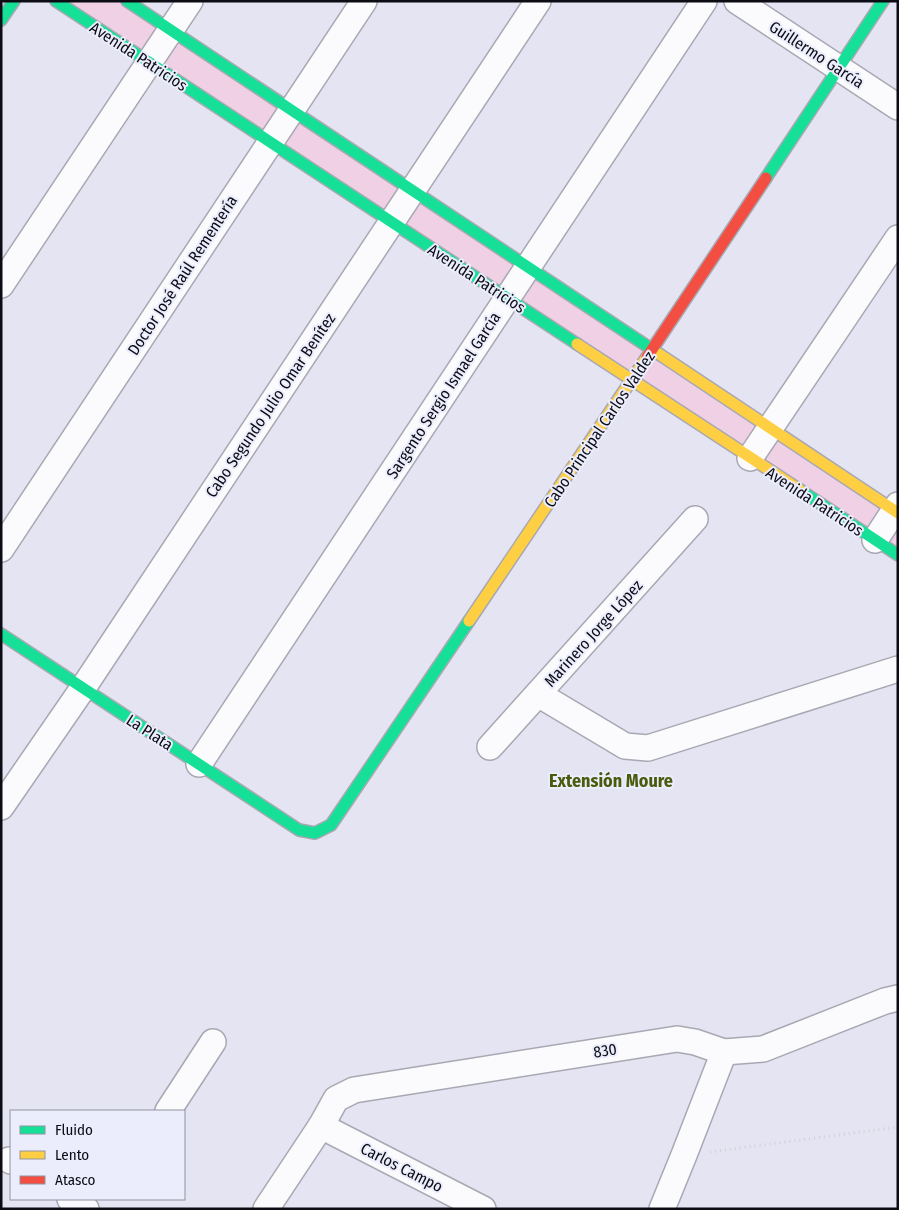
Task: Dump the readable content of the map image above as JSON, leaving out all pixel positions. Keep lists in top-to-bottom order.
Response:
{
  "streets": {
    "street": [
      "Guillermo García",
      "Avenida Patricios",
      "Doctor José Raúl Rementería",
      "Sargento Sergio Ismael García",
      "Cabo Segundo Julio Omar Benítez",
      "Cabo Principal Carlos Valdez",
      "Marinero Jorge López",
      "La Plata",
      "830",
      "Carlos Campo"
    ]
  },
  "crossings": [
    ["Guillermo García", "Cabo Principal Carlos Valdez"],
    ["Avenida Patricios", "Doctor José Raúl Rementería"],
    ["Avenida Patricios", "Sargento Sergio Ismael García"],
    ["Avenida Patricios", "Cabo Segundo Julio Omar Benítez"],
    ["Avenida Patricios", "Cabo Principal Carlos Valdez"],
    ["Sargento Sergio Ismael García", "La Plata"],
    ["Cabo Segundo Julio Omar Benítez", "La Plata"],
    ["Cabo Principal Carlos Valdez", "La Plata"],
    ["830", "Carlos Campo"]
  ],
  "districts": ["Extensión Moure"],
  "legend": ["Fluido", "Lento", "Atasco"]
}
